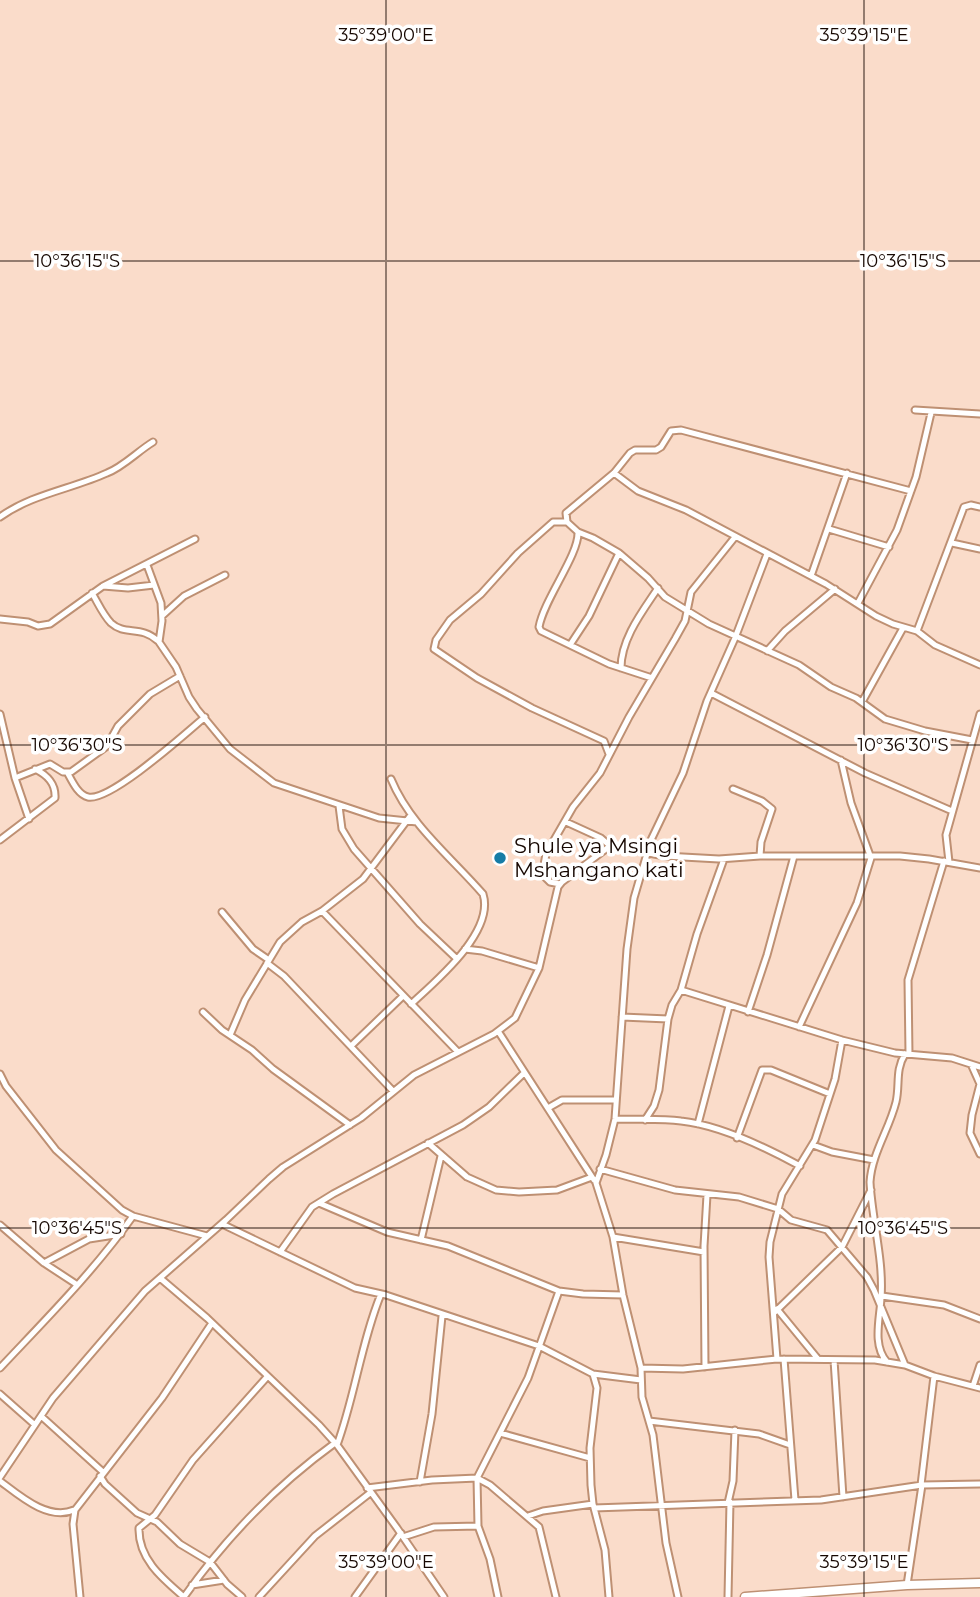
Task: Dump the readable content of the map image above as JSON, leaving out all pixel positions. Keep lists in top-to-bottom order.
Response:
{
  "places": ["Shule ya Msingi Mshangano kati"],
  "coordinates": [
    "35°39'00\"E",
    "35°39'15\"E",
    "10°36'15\"S",
    "10°36'30\"S",
    "10°36'45\"S"
  ]
}
